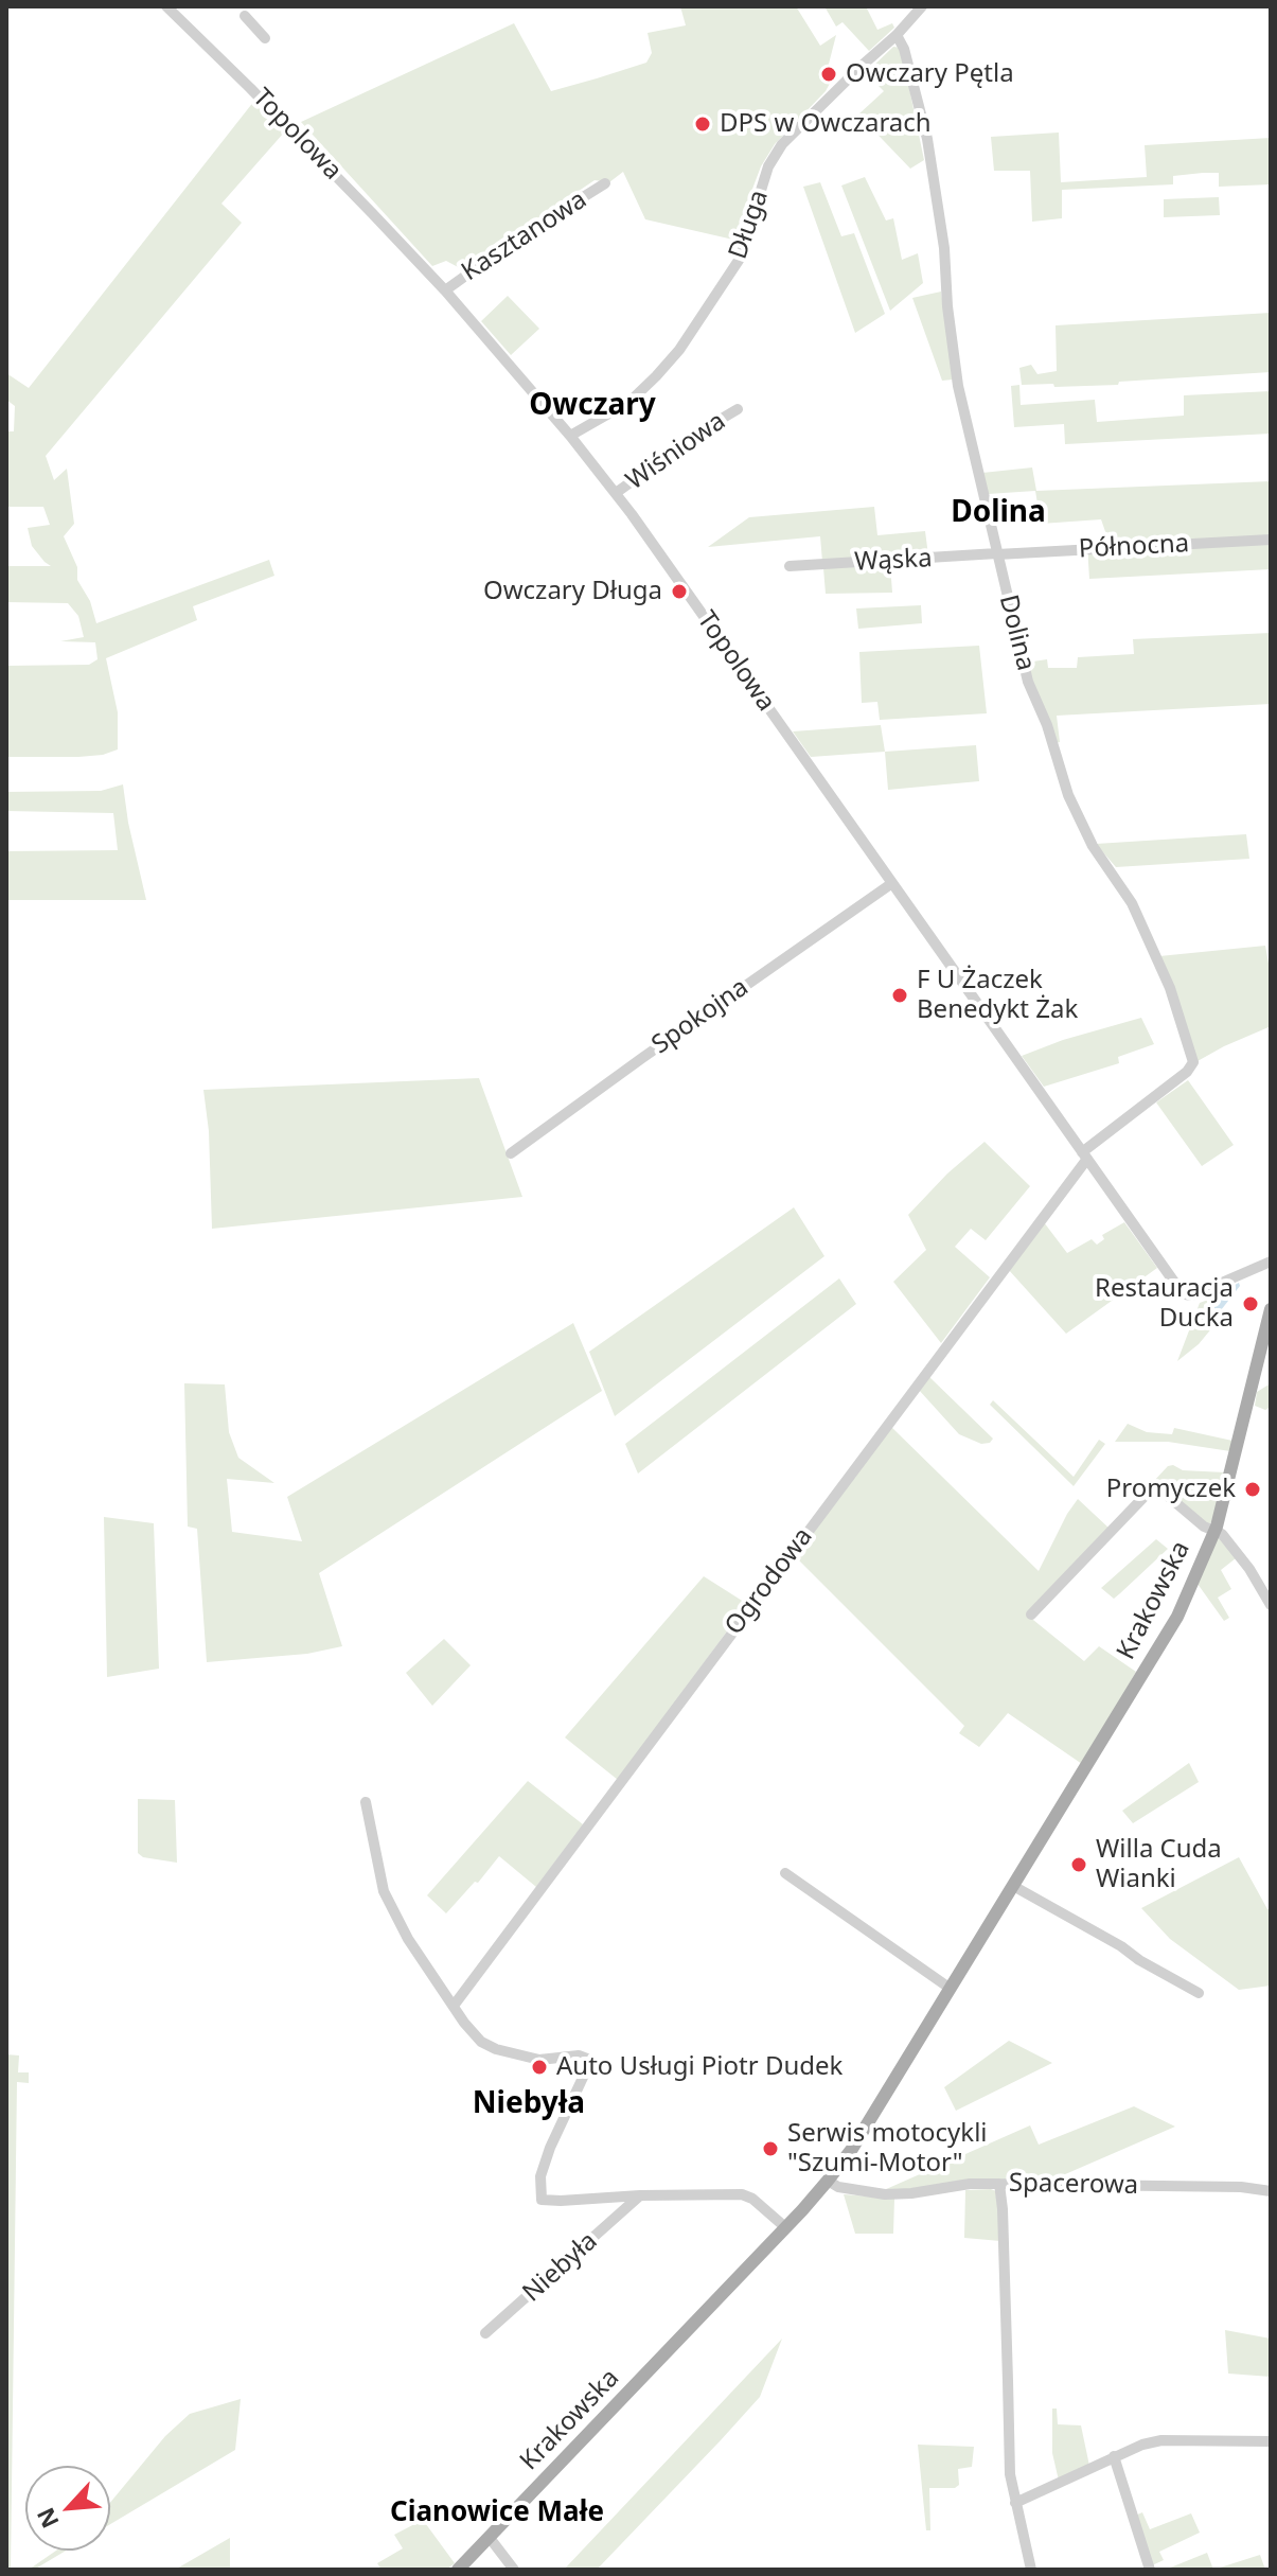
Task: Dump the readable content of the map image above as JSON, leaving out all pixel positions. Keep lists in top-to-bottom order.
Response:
{
  "streets": {
    "main road": ["Krakowska"],
    "street": [
      "Topolowa",
      "Długa",
      "Kasztanowa",
      "Wiśniowa",
      "Północna",
      "Wąska",
      "Dolina",
      "Spokojna",
      "Ogrodowa",
      "Spacerowa",
      "Niebyła"
    ]
  },
  "crossings": [
    ["Topolowa", "Długa"],
    ["Topolowa", "Kasztanowa"],
    ["Topolowa", "Wiśniowa"],
    ["Topolowa", "Dolina"],
    ["Topolowa", "Spokojna"],
    ["Topolowa", "Ogrodowa"],
    ["Długa", "Dolina"],
    ["Północna", "Wąska"],
    ["Północna", "Dolina"],
    ["Wąska", "Dolina"],
    ["Dolina", "Ogrodowa"],
    ["Krakowska", "Spacerowa"]
  ],
  "districts": [
    "Owczary",
    "Dolina",
    "Niebyła",
    "Cianowice Małe"
  ],
  "places": [
    "Owczary Pętla",
    "DPS w Owczarach",
    "Owczary Długa",
    "F U Żaczek Benedykt Żak",
    "Restauracja Ducka",
    "Promyczek",
    "Willa Cuda Wianki",
    "Auto Usługi Piotr Dudek",
    "Serwis motocykli \"Szumi-Motor\""
  ],
  "north": "bottom left"
}
